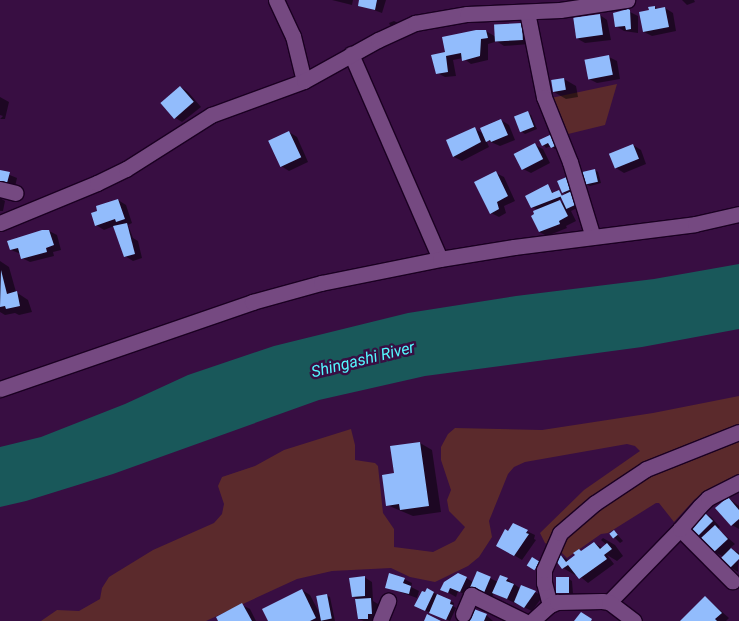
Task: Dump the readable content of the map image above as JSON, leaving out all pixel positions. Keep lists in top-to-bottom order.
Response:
{
  "water": ["Shingashi River"]
}
